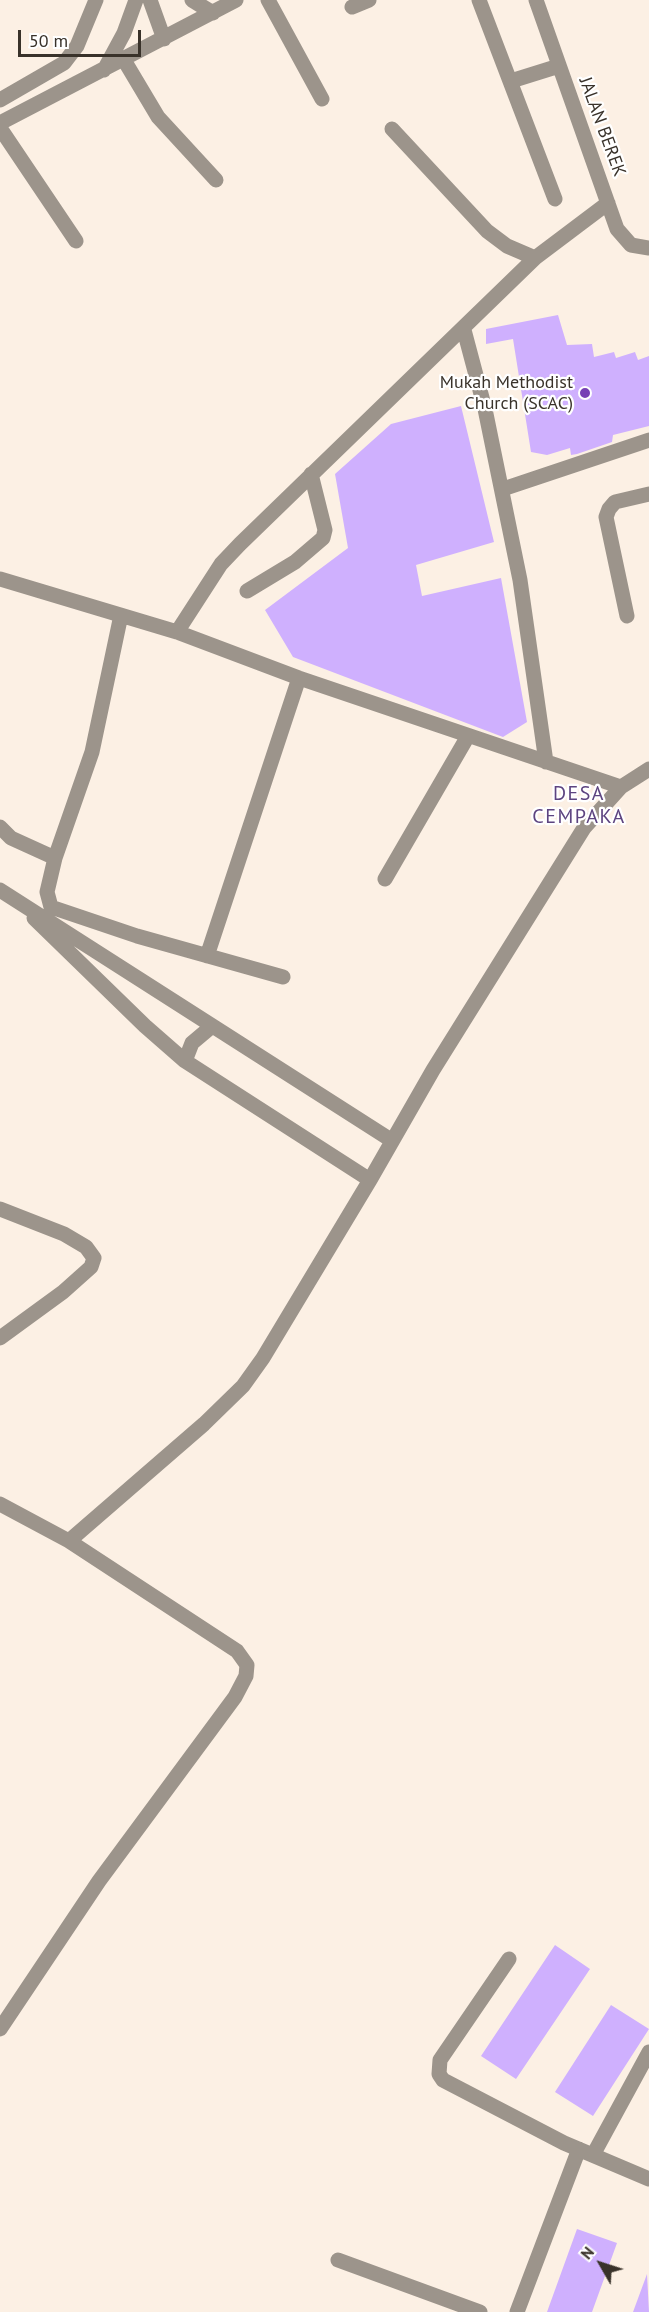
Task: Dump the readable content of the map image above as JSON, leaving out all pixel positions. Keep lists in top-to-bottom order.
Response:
{
  "streets": {
    "street": ["JALAN BEREK"]
  },
  "districts": ["DESA CEMPAKA"],
  "places": ["Mukah Methodist Church (SCAC)"],
  "scale_bar": "50 m",
  "north": "top left"
}
